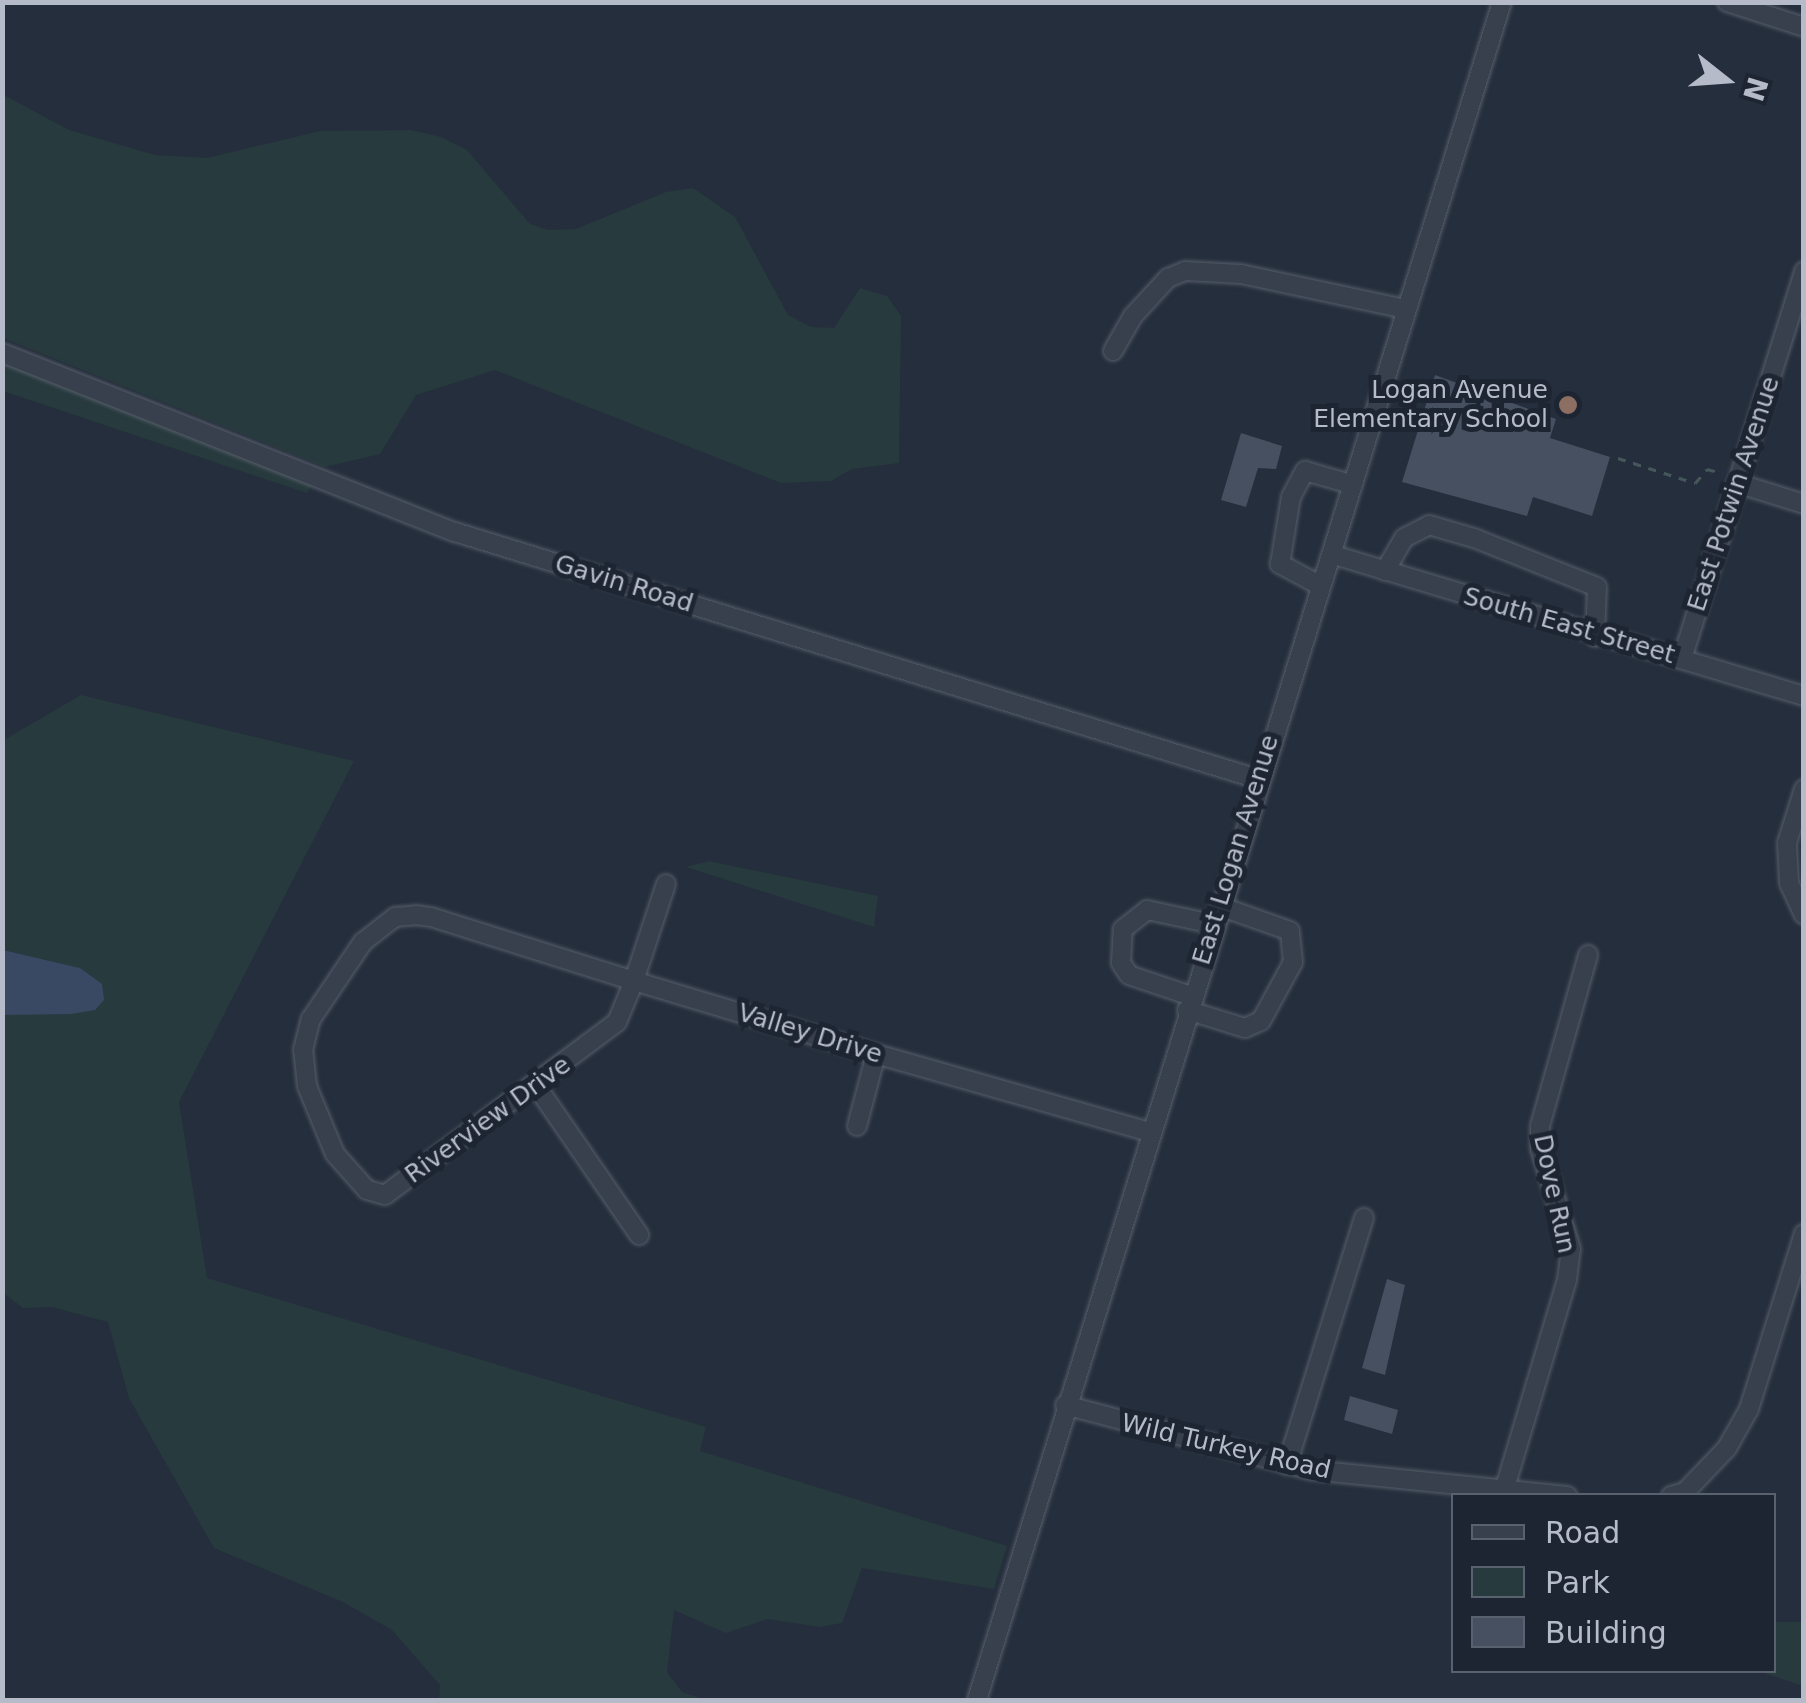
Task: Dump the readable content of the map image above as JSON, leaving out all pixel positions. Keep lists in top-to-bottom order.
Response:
{
  "streets": {
    "street": [
      "East Potwin Avenue",
      "Gavin Road",
      "South East Street",
      "East Logan Avenue",
      "Valley Drive",
      "Riverview Drive",
      "Dove Run",
      "Wild Turkey Road"
    ]
  },
  "crossings": [
    ["East Potwin Avenue", "South East Street"],
    ["Gavin Road", "East Logan Avenue"],
    ["South East Street", "East Logan Avenue"],
    ["East Logan Avenue", "Valley Drive"],
    ["East Logan Avenue", "Wild Turkey Road"],
    ["Valley Drive", "Riverview Drive"],
    ["Dove Run", "Wild Turkey Road"]
  ],
  "places": ["Logan Avenue Elementary School"],
  "legend": ["Road", "Park", "Building"],
  "north": "right"
}
